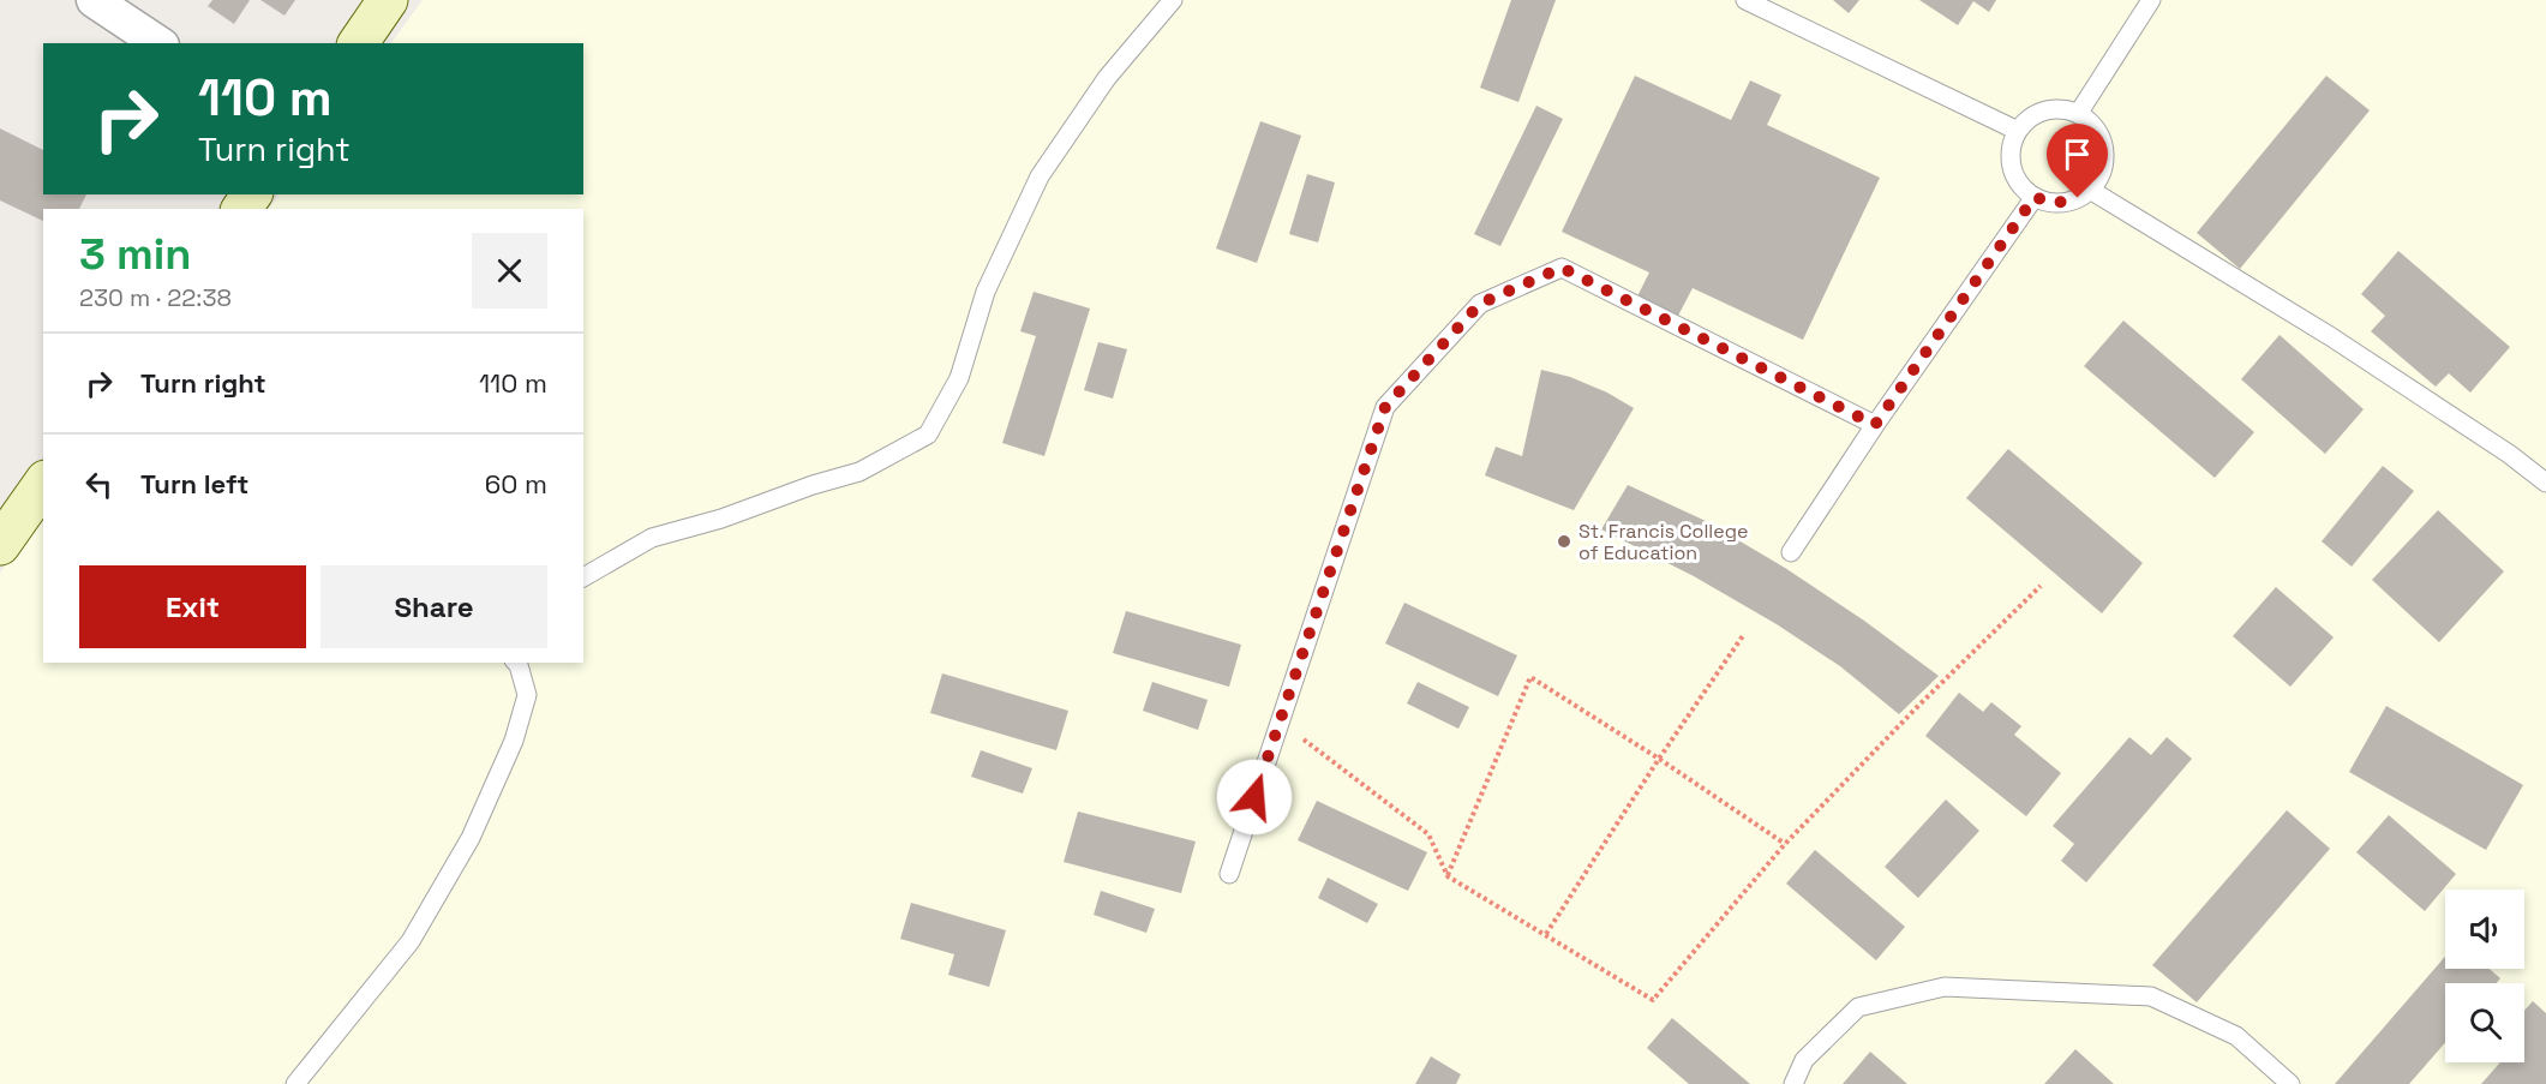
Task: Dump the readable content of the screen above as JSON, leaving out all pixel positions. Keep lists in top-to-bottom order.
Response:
{
  "places": ["St. Francis College of Education"],
  "page": {
    "turn": ["110 m", "Turn right"],
    "heading": ["3 min", "230 m · 22:38"],
    "list": [
      {
        "name": "Turn right",
        "value": "110 m"
      },
      {
        "name": "Turn left",
        "value": "60 m"
      }
    ],
    "buttons": ["Exit", "Share"]
  }
}
